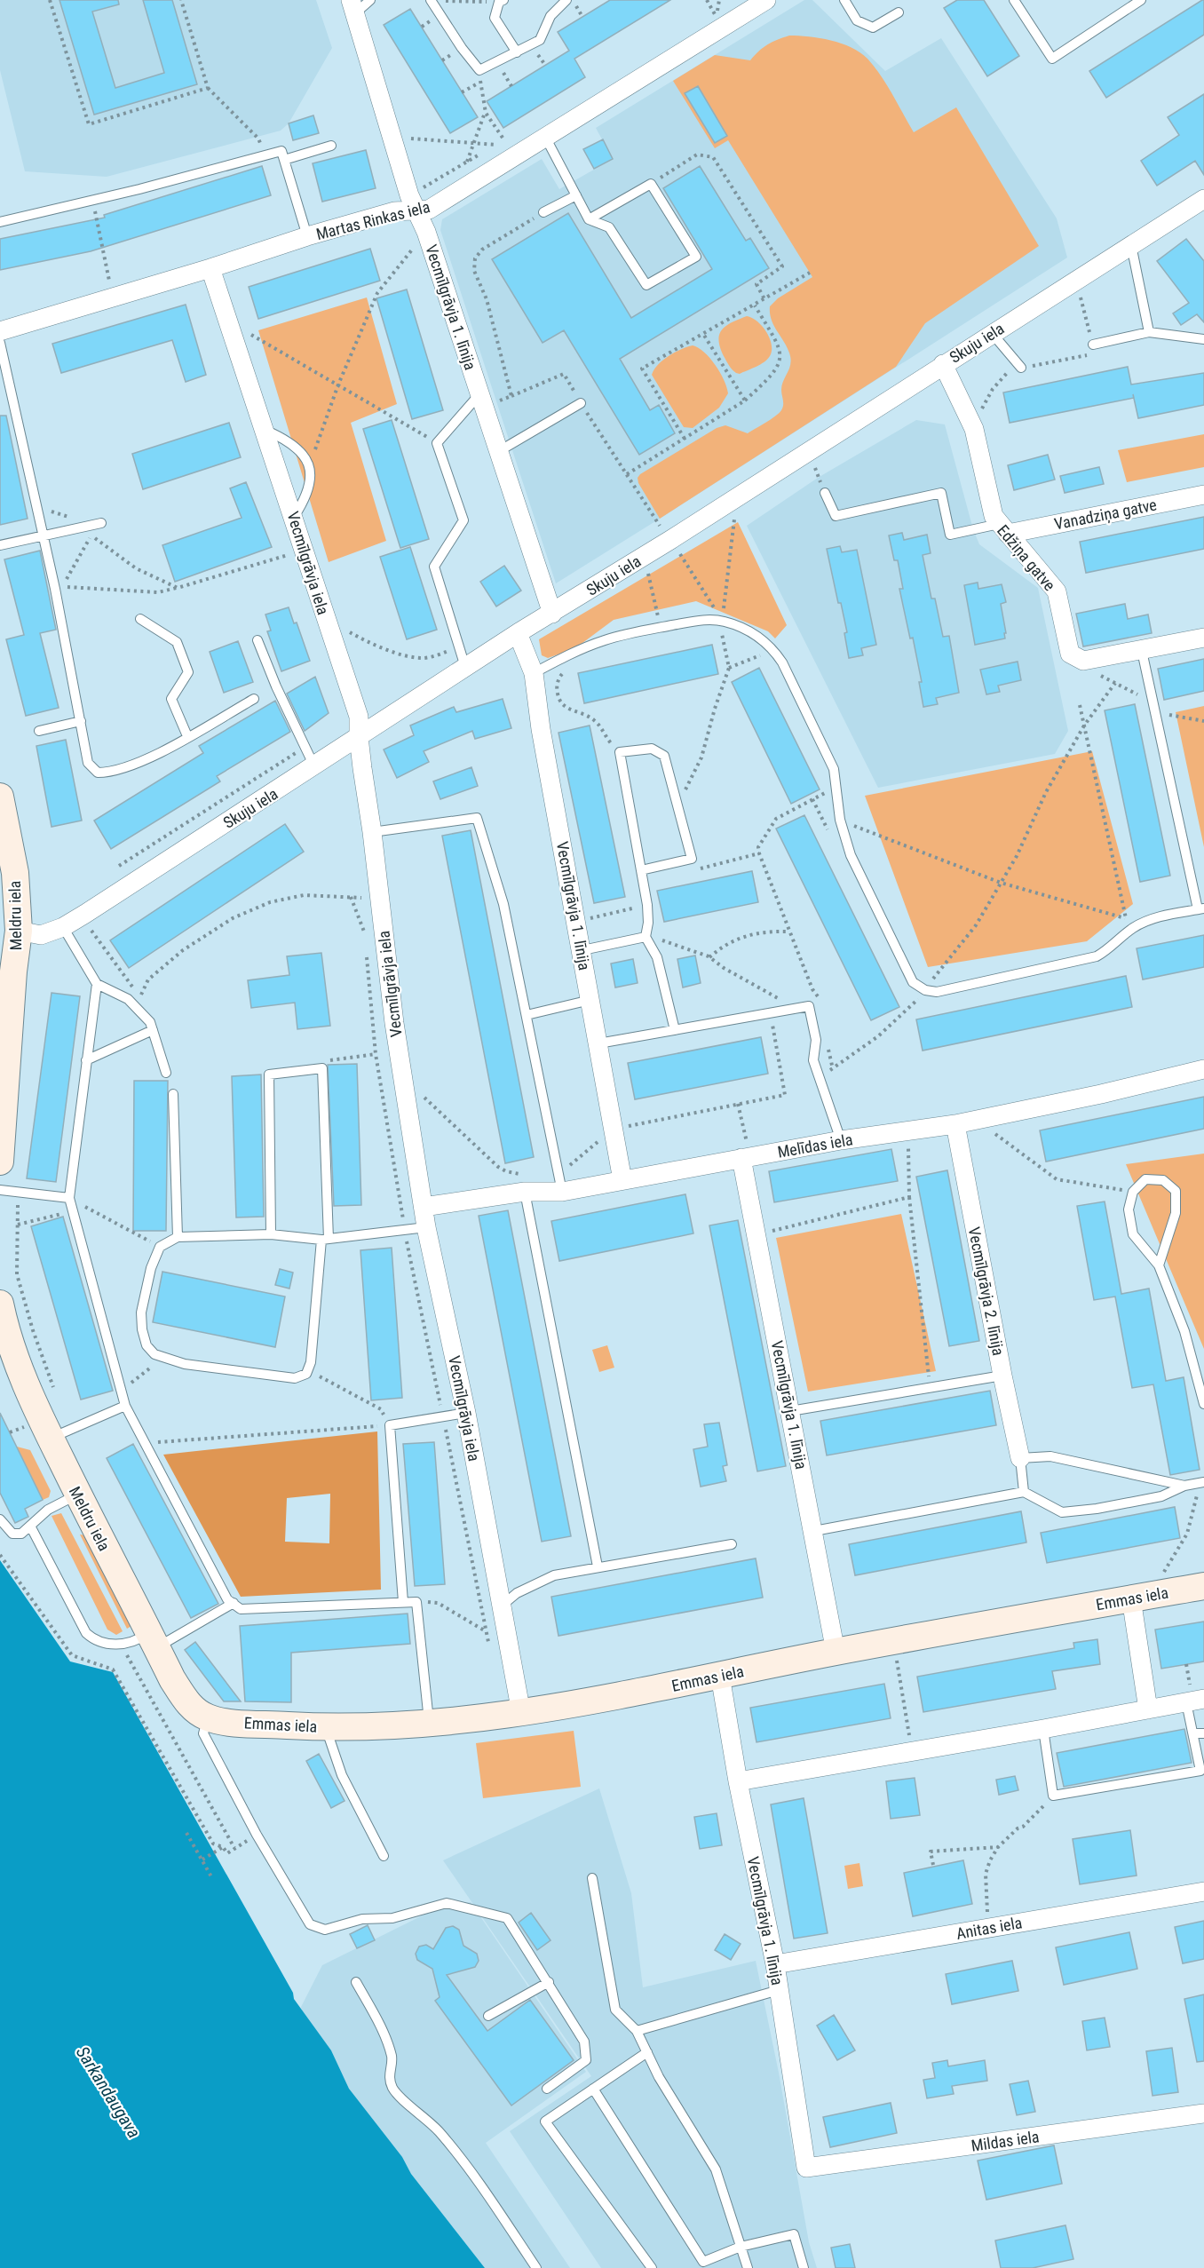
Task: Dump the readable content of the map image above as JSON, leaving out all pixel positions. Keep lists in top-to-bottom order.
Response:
{
  "streets": {
    "street": [
      "Martas Rinkas iela",
      "Vecmīlgrāvja 1. līnija",
      "Skuju iela",
      "Vanadziņa gatve",
      "Edžiņa gatve",
      "Vecmīlgrāvja iela",
      "Meldru iela",
      "Melīdas iela",
      "Vecmīlgrāvja 2. līnija",
      "Emmas iela",
      "Anitas iela",
      "Mildas iela"
    ]
  },
  "crossings": [
    ["Martas Rinkas iela", "Vecmīlgrāvja 1. līnija"],
    ["Martas Rinkas iela", "Vecmīlgrāvja iela"],
    ["Vecmīlgrāvja 1. līnija", "Skuju iela"],
    ["Vecmīlgrāvja 1. līnija", "Melīdas iela"],
    ["Vecmīlgrāvja 1. līnija", "Emmas iela"],
    ["Vecmīlgrāvja 1. līnija", "Anitas iela"],
    ["Vecmīlgrāvja 1. līnija", "Mildas iela"],
    ["Skuju iela", "Edžiņa gatve"],
    ["Skuju iela", "Vecmīlgrāvja iela"],
    ["Skuju iela", "Meldru iela"],
    ["Vanadziņa gatve", "Edžiņa gatve"],
    ["Vecmīlgrāvja iela", "Melīdas iela"],
    ["Vecmīlgrāvja iela", "Emmas iela"],
    ["Meldru iela", "Emmas iela"],
    ["Melīdas iela", "Vecmīlgrāvja 2. līnija"]
  ],
  "water": ["Sarkandaugava"]
}
